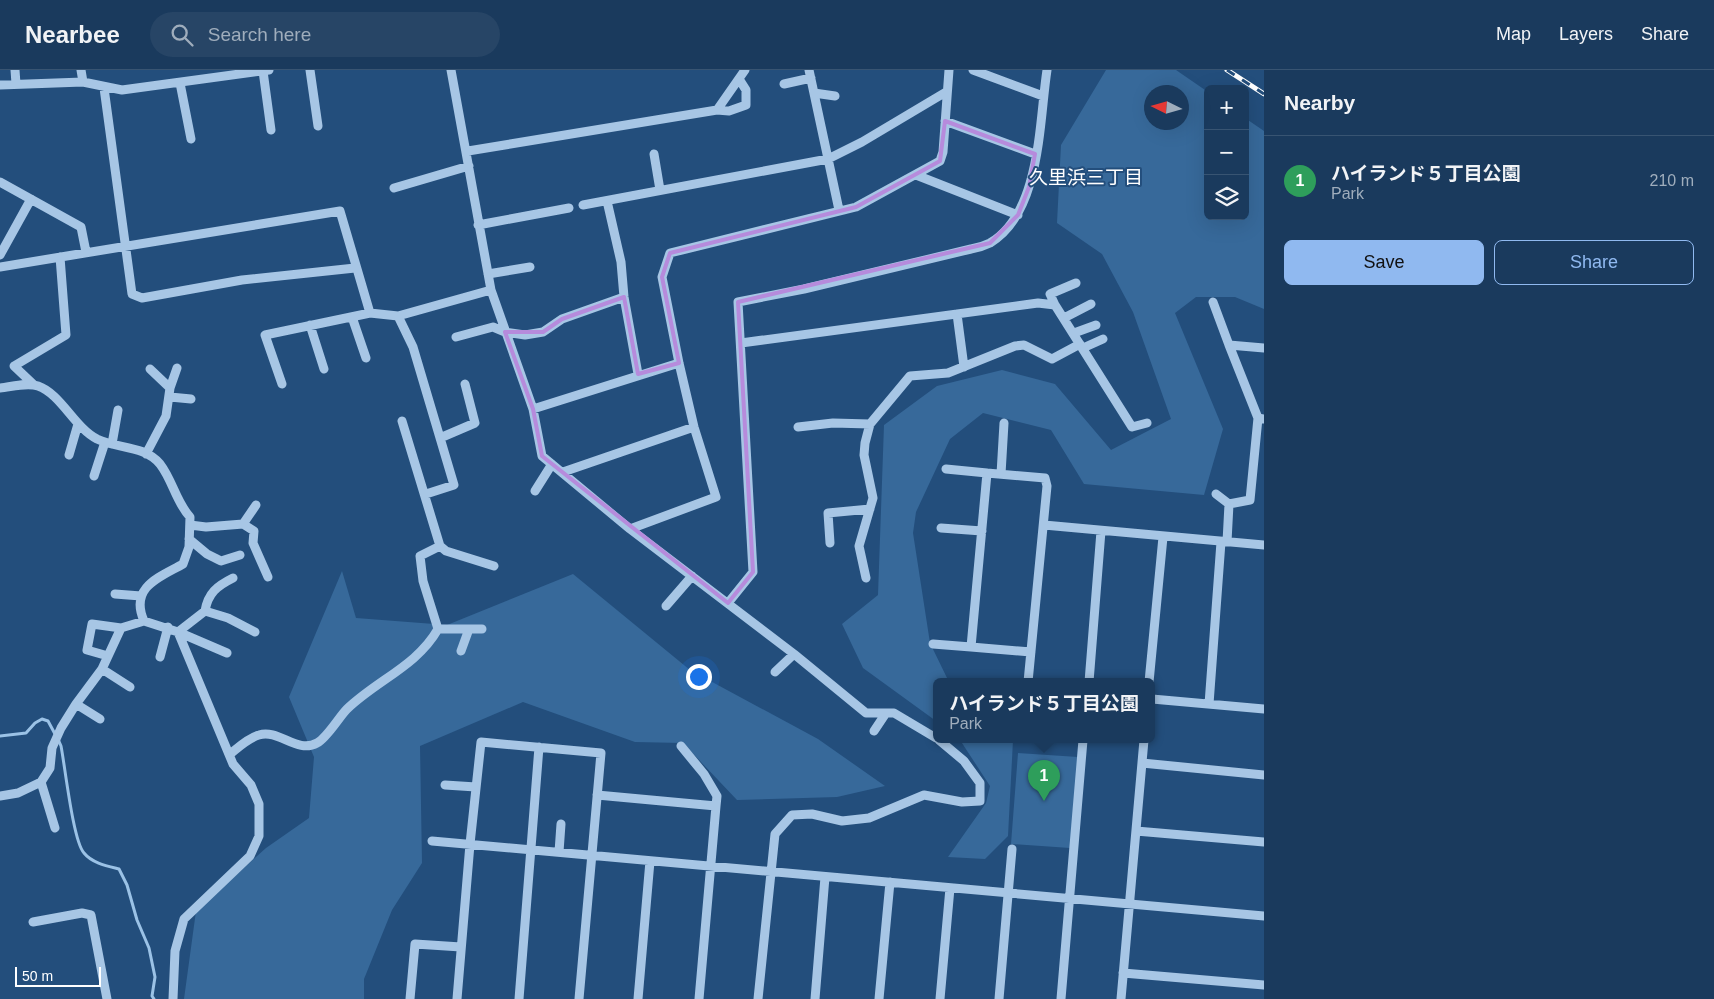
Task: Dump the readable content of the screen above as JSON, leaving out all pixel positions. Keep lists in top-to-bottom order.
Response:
{
  "districts": ["久里浜三丁目"],
  "scale_bar": "50 m",
  "north": "left",
  "page": {
    "header": "Nearbee",
    "search": "Search here",
    "nav": ["Map", "Layers", "Share"],
    "heading": "Nearby",
    "map_buttons": ["+", "−"],
    "list": [
      {
        "mark": "1",
        "name": "ハイランド５丁目公園",
        "note": "Park",
        "value": "210 m"
      }
    ],
    "buttons": ["Save", "Share"],
    "popup": ["ハイランド５丁目公園", "Park"],
    "pins": "1",
    "scale": "50 m"
  }
}
